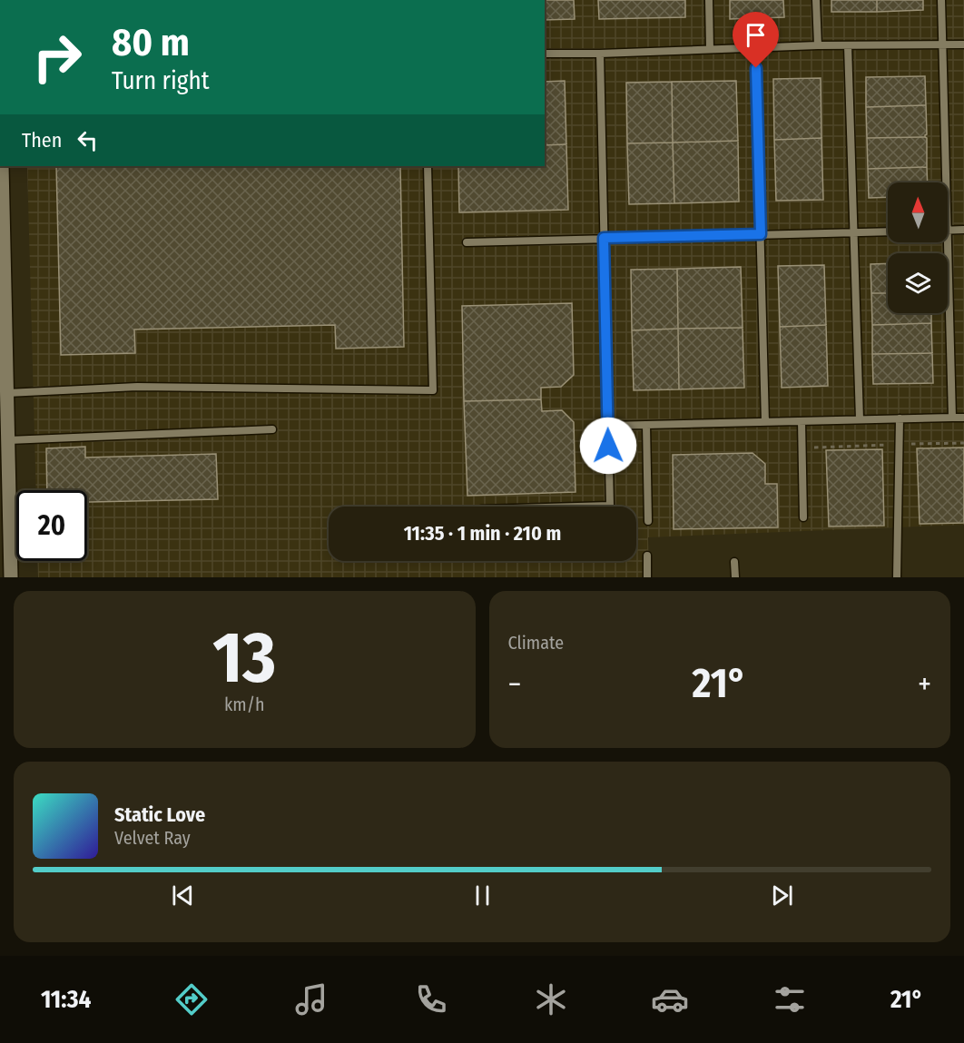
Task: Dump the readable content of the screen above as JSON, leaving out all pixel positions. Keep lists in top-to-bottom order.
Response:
{
  "north": "top",
  "page": {
    "turn": ["80 m", "Turn right"],
    "then": "Then",
    "limit": "20",
    "trip": "11:35 · 1 min · 210 m",
    "tile": [
      ["13", "km/h"],
      "Climate"
    ],
    "heat": ["−", "21°", "+"],
    "song": ["Static Love", "Velvet Ray"],
    "tabs": ["11:34", "21°"]
  }
}
